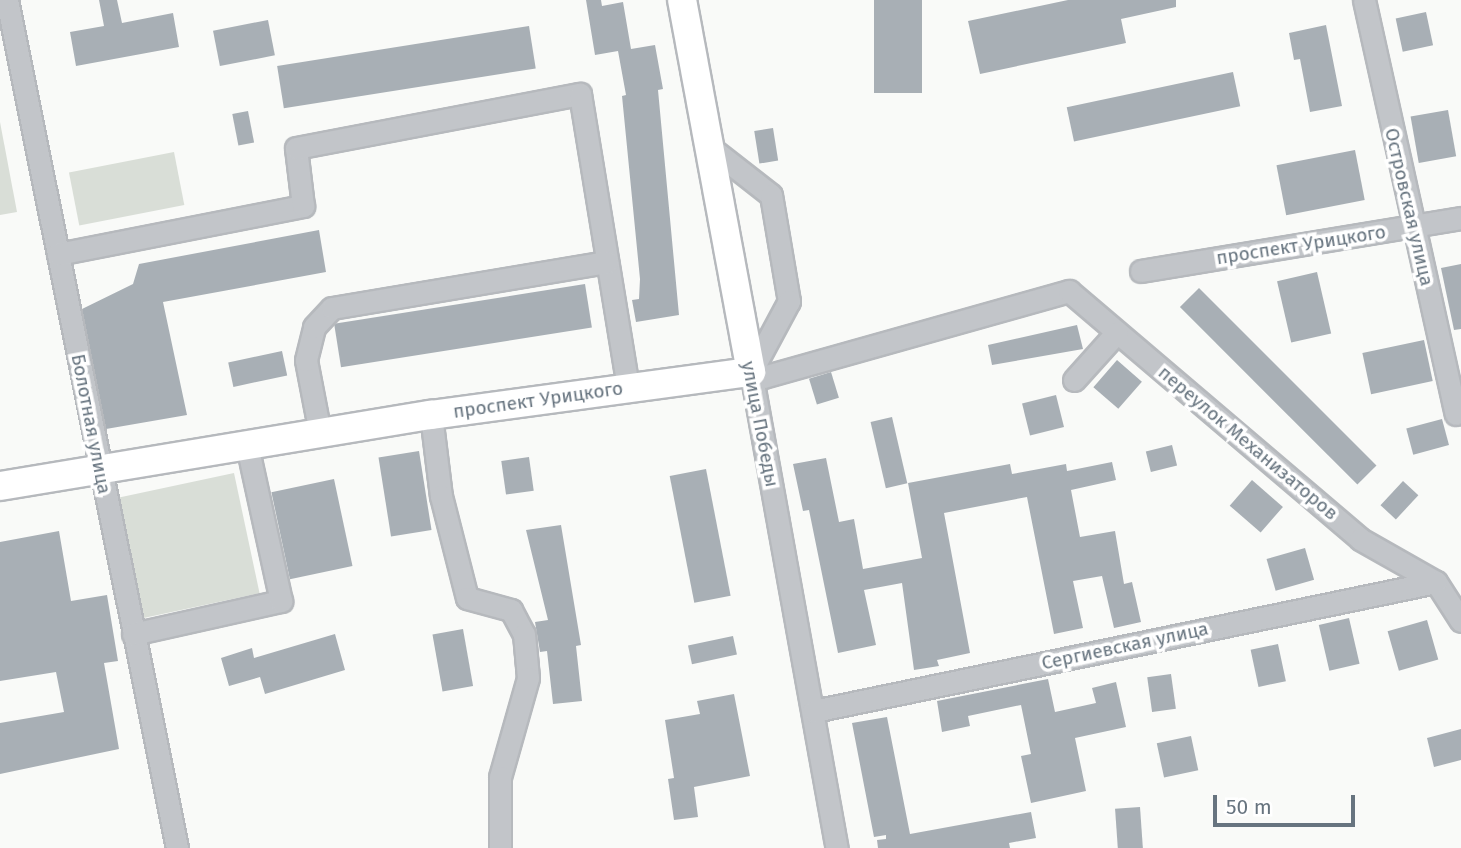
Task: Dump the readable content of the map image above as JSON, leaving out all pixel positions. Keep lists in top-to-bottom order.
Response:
{
  "streets": {
    "main road": ["проспект Урицкого", "улица Победы"],
    "street": [
      "Островская улица",
      "Болотная улица",
      "переулок Механизаторов",
      "Сергиевская улица"
    ]
  },
  "crossings": [
    ["Островская улица", "проспект Урицкого"],
    ["проспект Урицкого", "Болотная улица"],
    ["проспект Урицкого", "улица Победы"],
    ["проспект Урицкого", "переулок Механизаторов"],
    ["улица Победы", "Сергиевская улица"],
    ["переулок Механизаторов", "Сергиевская улица"]
  ],
  "scale_bar": "50 m"
}
